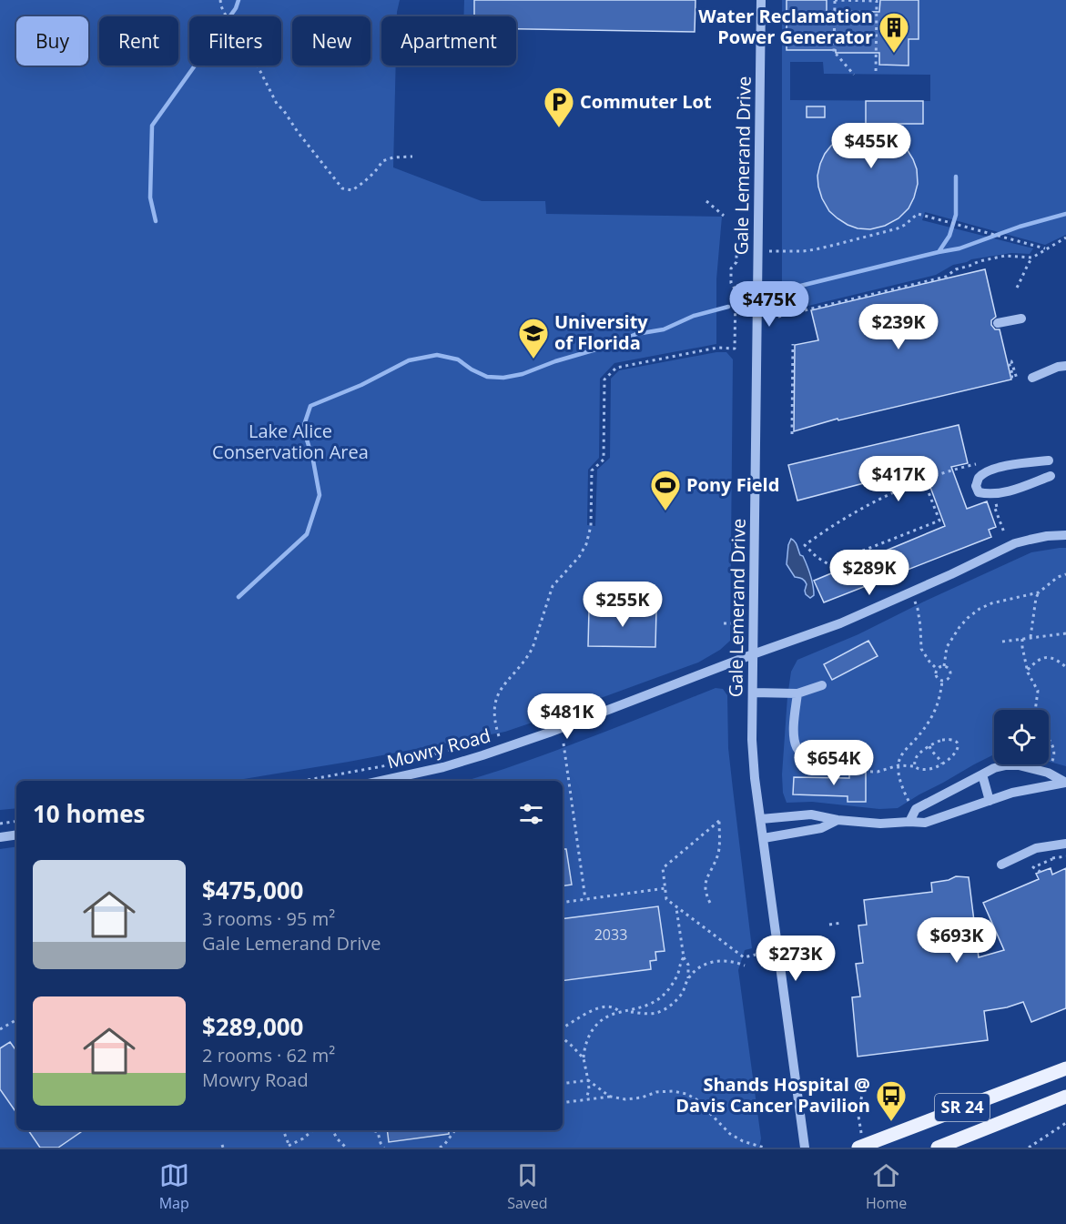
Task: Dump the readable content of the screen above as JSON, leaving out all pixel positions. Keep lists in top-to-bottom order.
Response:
{
  "streets": {
    "main road": ["SR 24"],
    "street": ["Gale Lemerand Drive", "Mowry Road"]
  },
  "crossings": [
    ["Gale Lemerand Drive", "Mowry Road"]
  ],
  "parks": ["Lake Alice Conservation Area"],
  "places": {
    "building": ["Water Reclamation Power Generator"],
    "parking": ["Commuter Lot"],
    "school or university": ["University of Florida"],
    "sports": ["Pony Field"],
    "bus stop": ["Shands Hospital @ Davis Cancer Pavilion"]
  },
  "house_numbers": ["2033"],
  "page": {
    "chip": [
      "Buy",
      "Rent",
      "Filters",
      "New",
      "Apartment"
    ],
    "price": [
      "$455K",
      "$475K",
      "$239K",
      "$417K",
      "$289K",
      "$255K",
      "$481K",
      "$654K",
      "$693K",
      "$273K"
    ],
    "heading": "10 homes",
    "list": [
      {
        "name": "$475,000",
        "note": "3 rooms · 95 m² · Gale Lemerand Drive"
      },
      {
        "name": "$289,000",
        "note": "2 rooms · 62 m² · Mowry Road"
      }
    ],
    "tabs": ["Map", "Saved", "Home"]
  }
}
